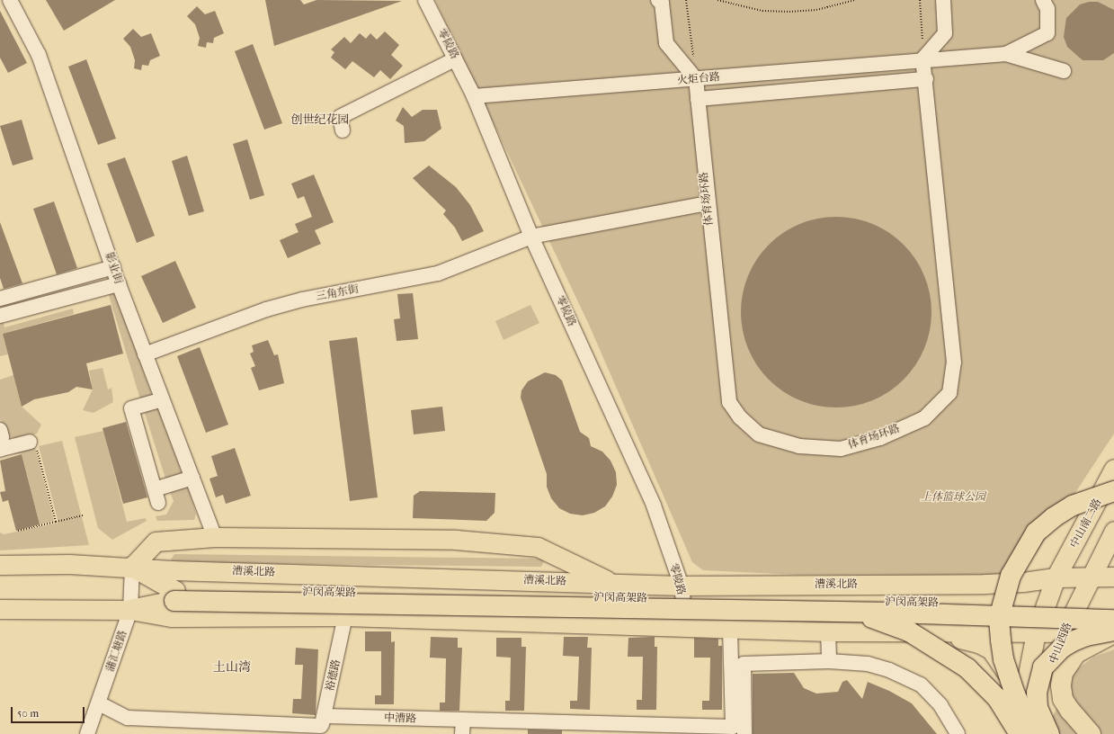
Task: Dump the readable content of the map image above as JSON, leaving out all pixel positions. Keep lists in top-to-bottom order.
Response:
{
  "streets": {
    "highway": ["沪闵高架路"],
    "main road": ["中山南二路", "漕溪北路", "中山西路"],
    "street": [
      "零陵路",
      "火炬台路",
      "体育场环路",
      "影业街",
      "三角东街",
      "蒲汇塘路",
      "裕德路",
      "中漕路"
    ]
  },
  "crossings": [
    ["零陵路", "火炬台路"],
    ["零陵路", "三角东街"],
    ["零陵路", "漕溪北路"],
    ["火炬台路", "体育场环路"],
    ["体育场环路", "三角东街"],
    ["影业街", "三角东街"],
    ["中山南二路", "漕溪北路"],
    ["中山南二路", "中山西路"],
    ["漕溪北路", "沪闵高架路"],
    ["漕溪北路", "中山西路"],
    ["漕溪北路", "蒲汇塘路"],
    ["沪闵高架路", "蒲汇塘路"],
    ["蒲汇塘路", "中漕路"],
    ["裕德路", "中漕路"]
  ],
  "districts": ["创世纪花园", "土山湾"],
  "parks": ["上体篮球公园"],
  "scale_bar": "50 m"
}
